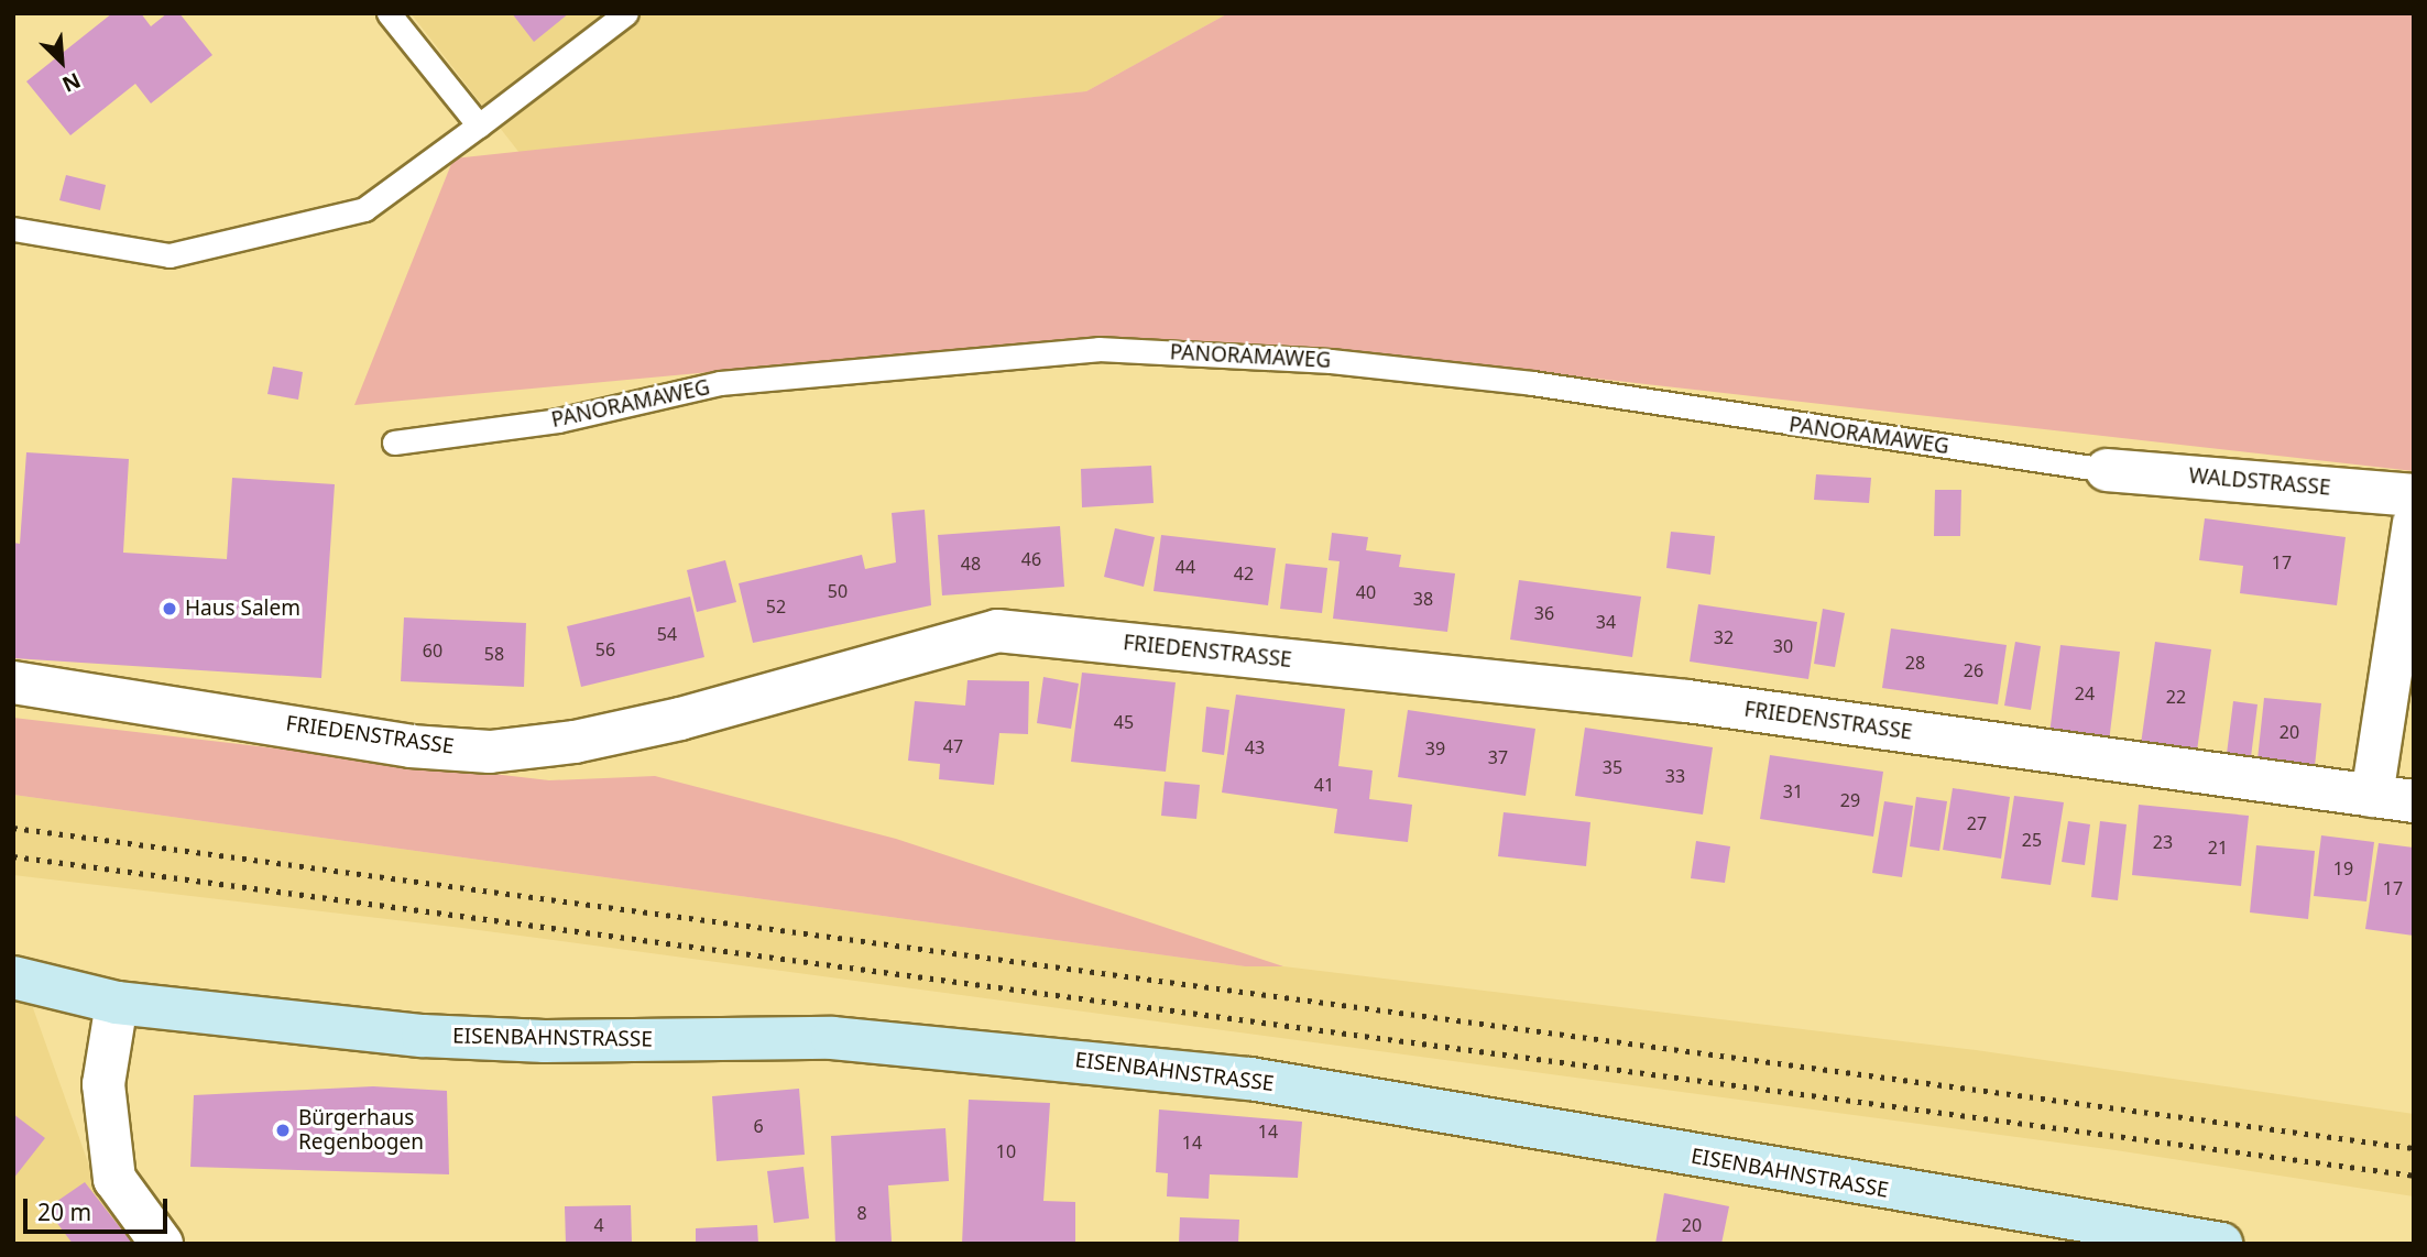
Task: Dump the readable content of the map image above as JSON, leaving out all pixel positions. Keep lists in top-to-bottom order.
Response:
{
  "streets": {
    "main road": ["EISENBAHNSTRASSE"],
    "street": ["WALDSTRASSE", "FRIEDENSTRASSE"],
    "lane": ["PANORAMAWEG"]
  },
  "crossings": [
    ["PANORAMAWEG", "WALDSTRASSE"]
  ],
  "places": ["Haus Salem", "Bürgerhaus Regenbogen"],
  "house_numbers": [
    "46",
    "17",
    "48",
    "44",
    "42",
    "50",
    "40",
    "38",
    "52",
    "36",
    "34",
    "54",
    "32",
    "30",
    "56",
    "60",
    "58",
    "28",
    "26",
    "24",
    "22",
    "45",
    "20",
    "47",
    "43",
    "39",
    "37",
    "35",
    "33",
    "41",
    "31",
    "29",
    "27",
    "25",
    "23",
    "21",
    "19",
    "17",
    "6",
    "14",
    "14",
    "10",
    "8",
    "4",
    "20"
  ],
  "scale_bar": "20 m",
  "north": "bottom right"
}
